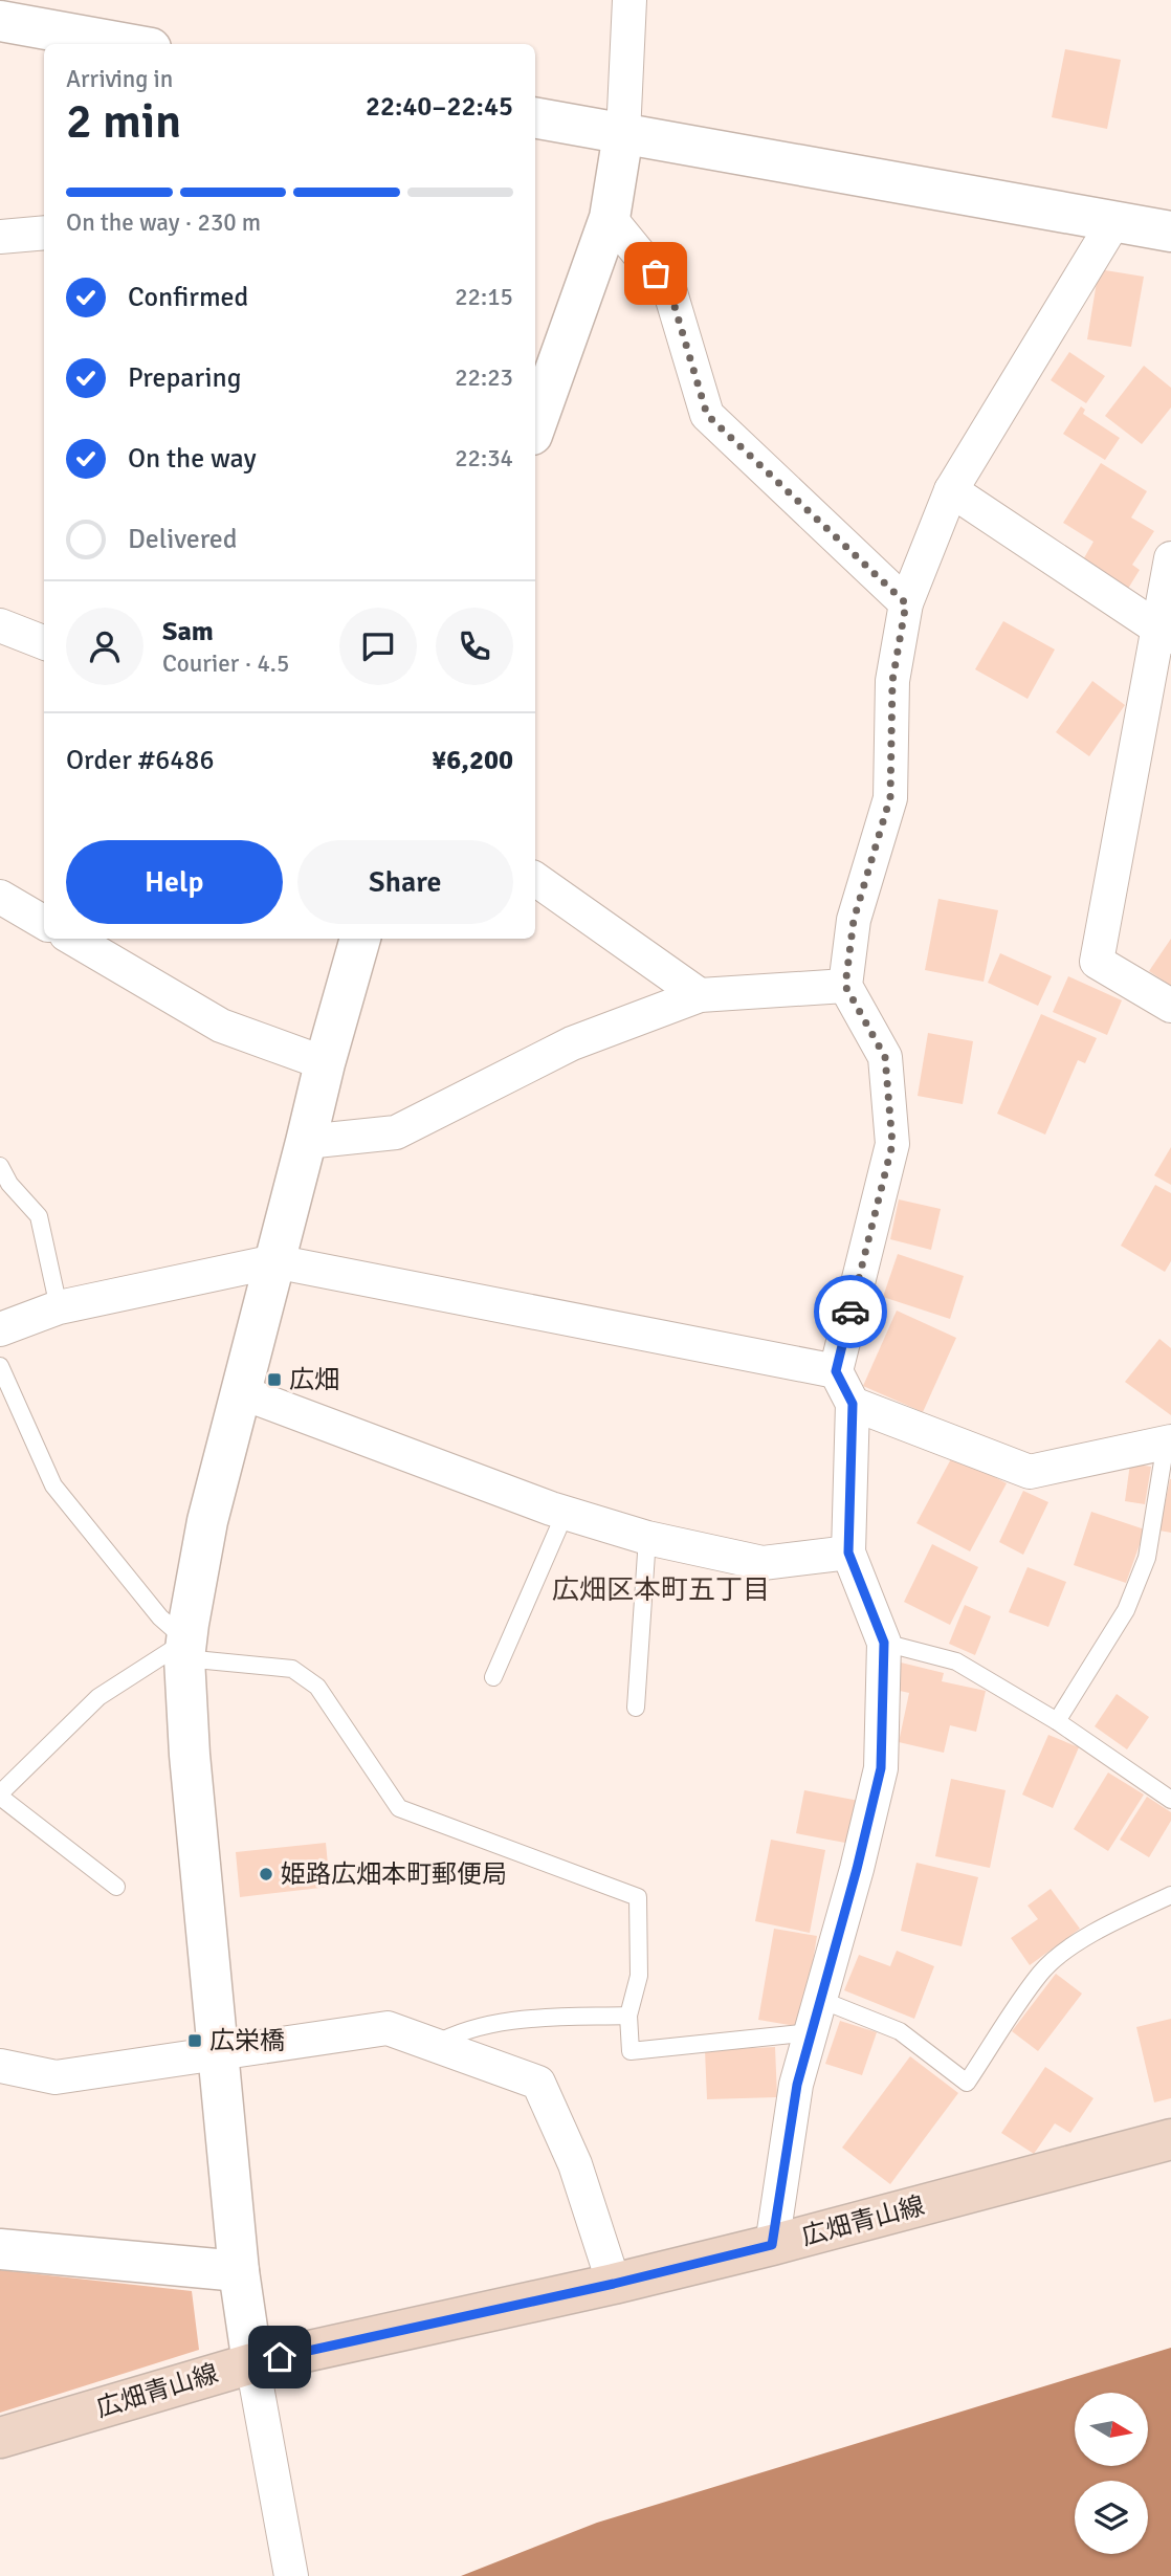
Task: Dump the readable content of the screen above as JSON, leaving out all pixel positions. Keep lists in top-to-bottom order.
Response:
{
  "streets": {
    "main road": ["広畑青山線"]
  },
  "districts": ["広畑区本町五丁目"],
  "places": {
    "transit": ["広畑", "広栄橋"],
    "other": ["姫路広畑本町郵便局"]
  },
  "north": "right",
  "page": {
    "heading": ["2 min", "Arriving in", "22:40–22:45"],
    "panel": [
      "Sam",
      "Courier · 4.5",
      "Order #6486",
      "¥6,200"
    ],
    "bar": "On the way · 230 m",
    "list": [
      ["Confirmed", "22:15"],
      ["Preparing", "22:23"],
      ["On the way", "22:34"],
      "Delivered"
    ],
    "buttons": ["Help", "Share"]
  }
}
